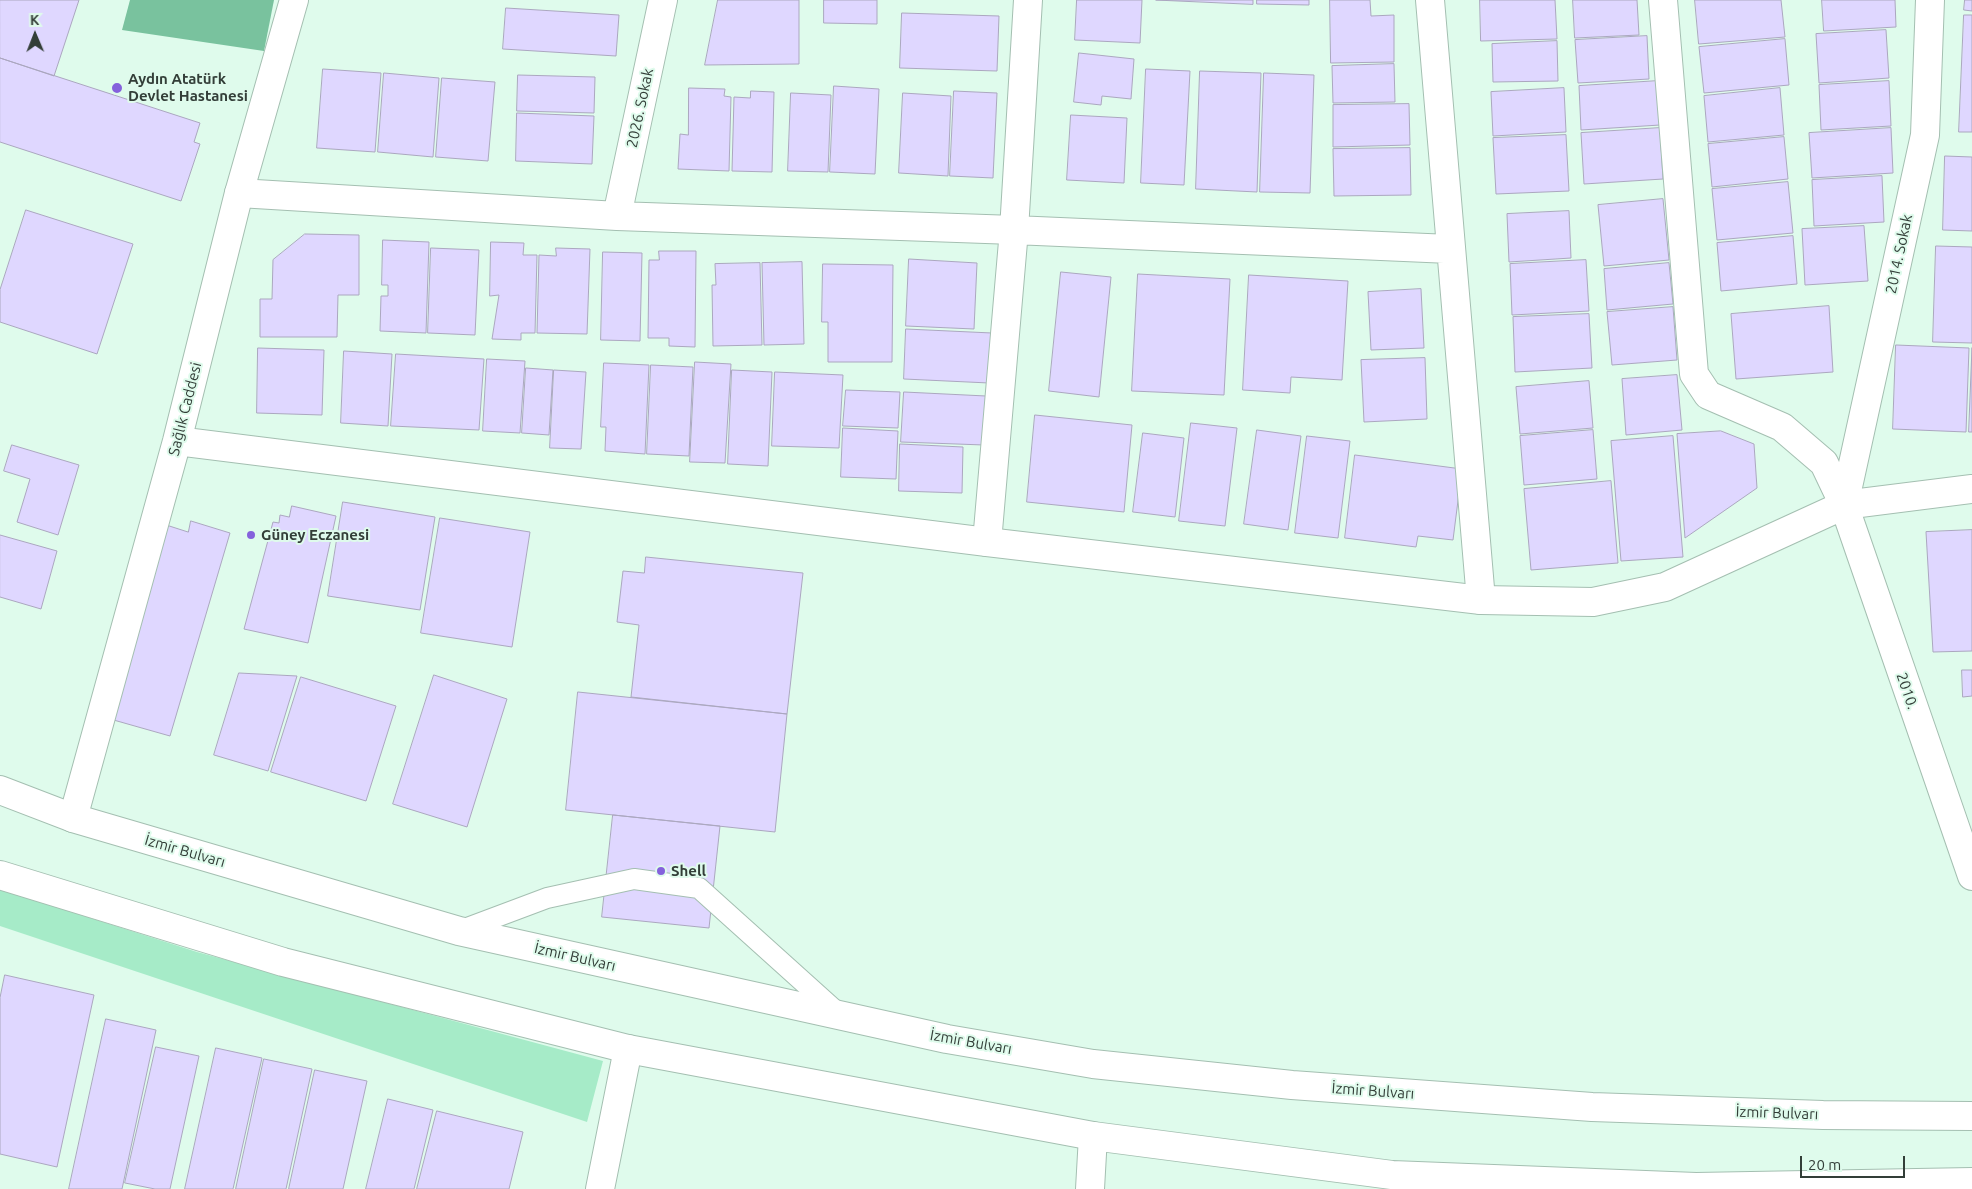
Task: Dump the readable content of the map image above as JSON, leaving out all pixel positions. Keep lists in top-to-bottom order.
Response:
{
  "streets": {
    "main road": [
      "2026. Sokak",
      "2014. Sokak",
      "Sağlık Caddesi",
      "2010.",
      "İzmir Bulvarı"
    ]
  },
  "crossings": [
    ["2014. Sokak", "2010."],
    ["Sağlık Caddesi", "İzmir Bulvarı"]
  ],
  "places": ["Aydın Atatürk Devlet Hastanesi", "Güney Eczanesi", "Shell"],
  "scale_bar": "20 m",
  "north": "top"
}
